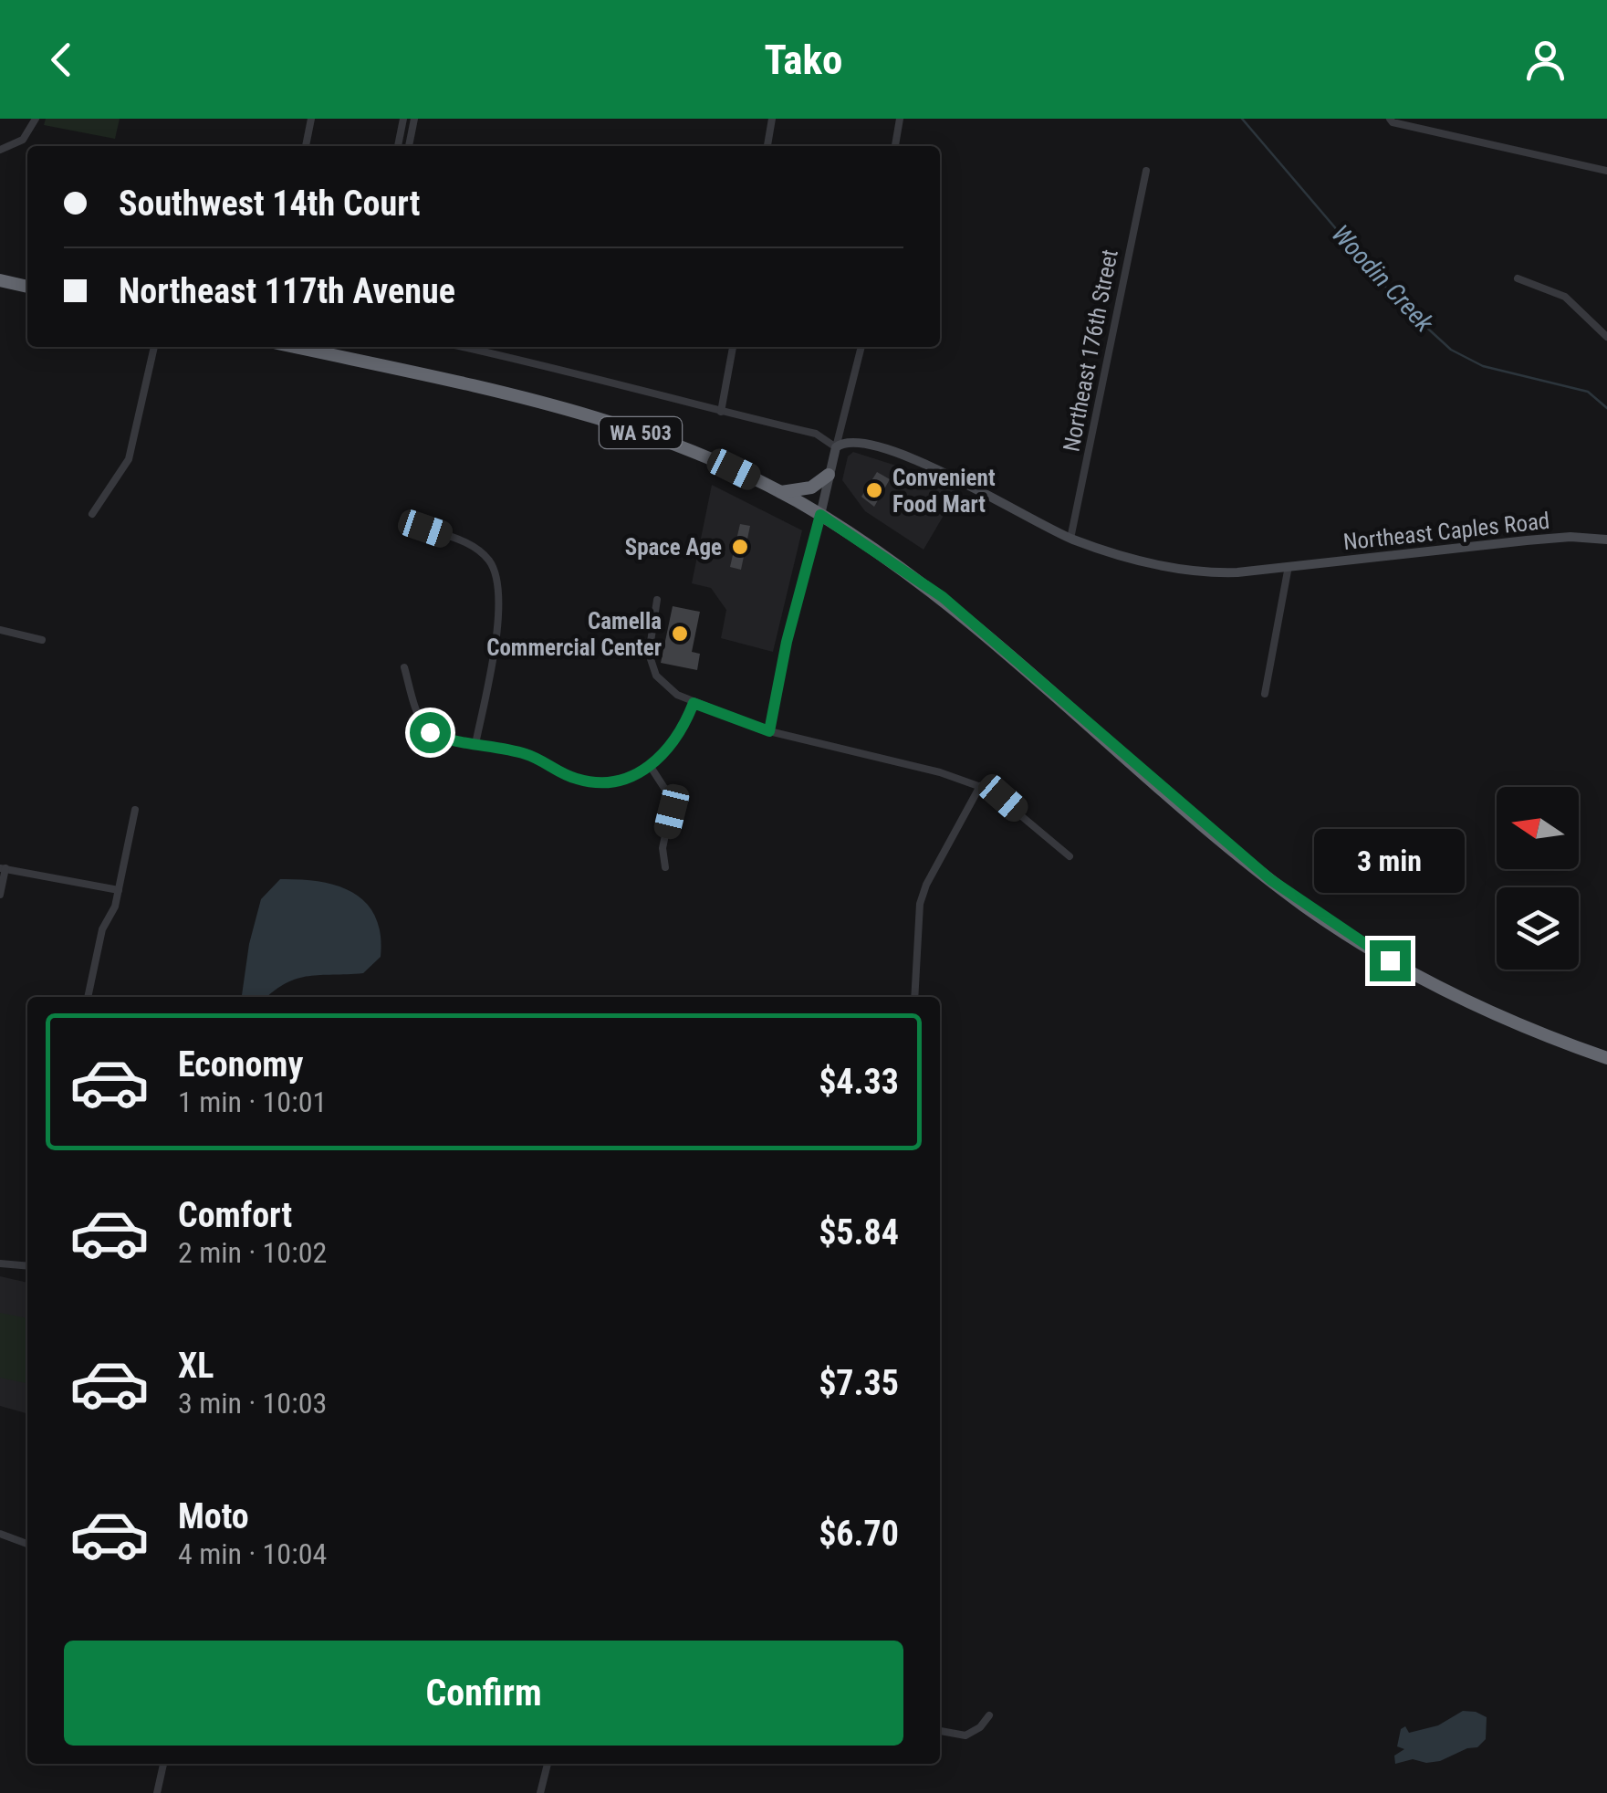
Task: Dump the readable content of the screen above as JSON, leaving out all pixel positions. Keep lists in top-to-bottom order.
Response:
{
  "streets": {
    "highway": ["WA 503"],
    "main road": ["Northeast Caples Road"],
    "street": ["Northeast 176th Street"]
  },
  "crossings": [
    ["Northeast 176th Street", "Northeast Caples Road"]
  ],
  "water": ["Woodin Creek"],
  "places": ["Convenient Food Mart", "Space Age", "Camella Commercial Center"],
  "north": "left",
  "page": {
    "header": "Tako",
    "banner": ["Southwest 14th Court", "Northeast 117th Avenue"],
    "bubble": "3 min",
    "list": [
      {
        "name": "Economy",
        "note": "1 min · 10:01",
        "value": "$4.33"
      },
      {
        "name": "Comfort",
        "note": "2 min · 10:02",
        "value": "$5.84"
      },
      {
        "name": "XL",
        "note": "3 min · 10:03",
        "value": "$7.35"
      },
      {
        "name": "Moto",
        "note": "4 min · 10:04",
        "value": "$6.70"
      }
    ],
    "buttons": "Confirm"
  }
}
